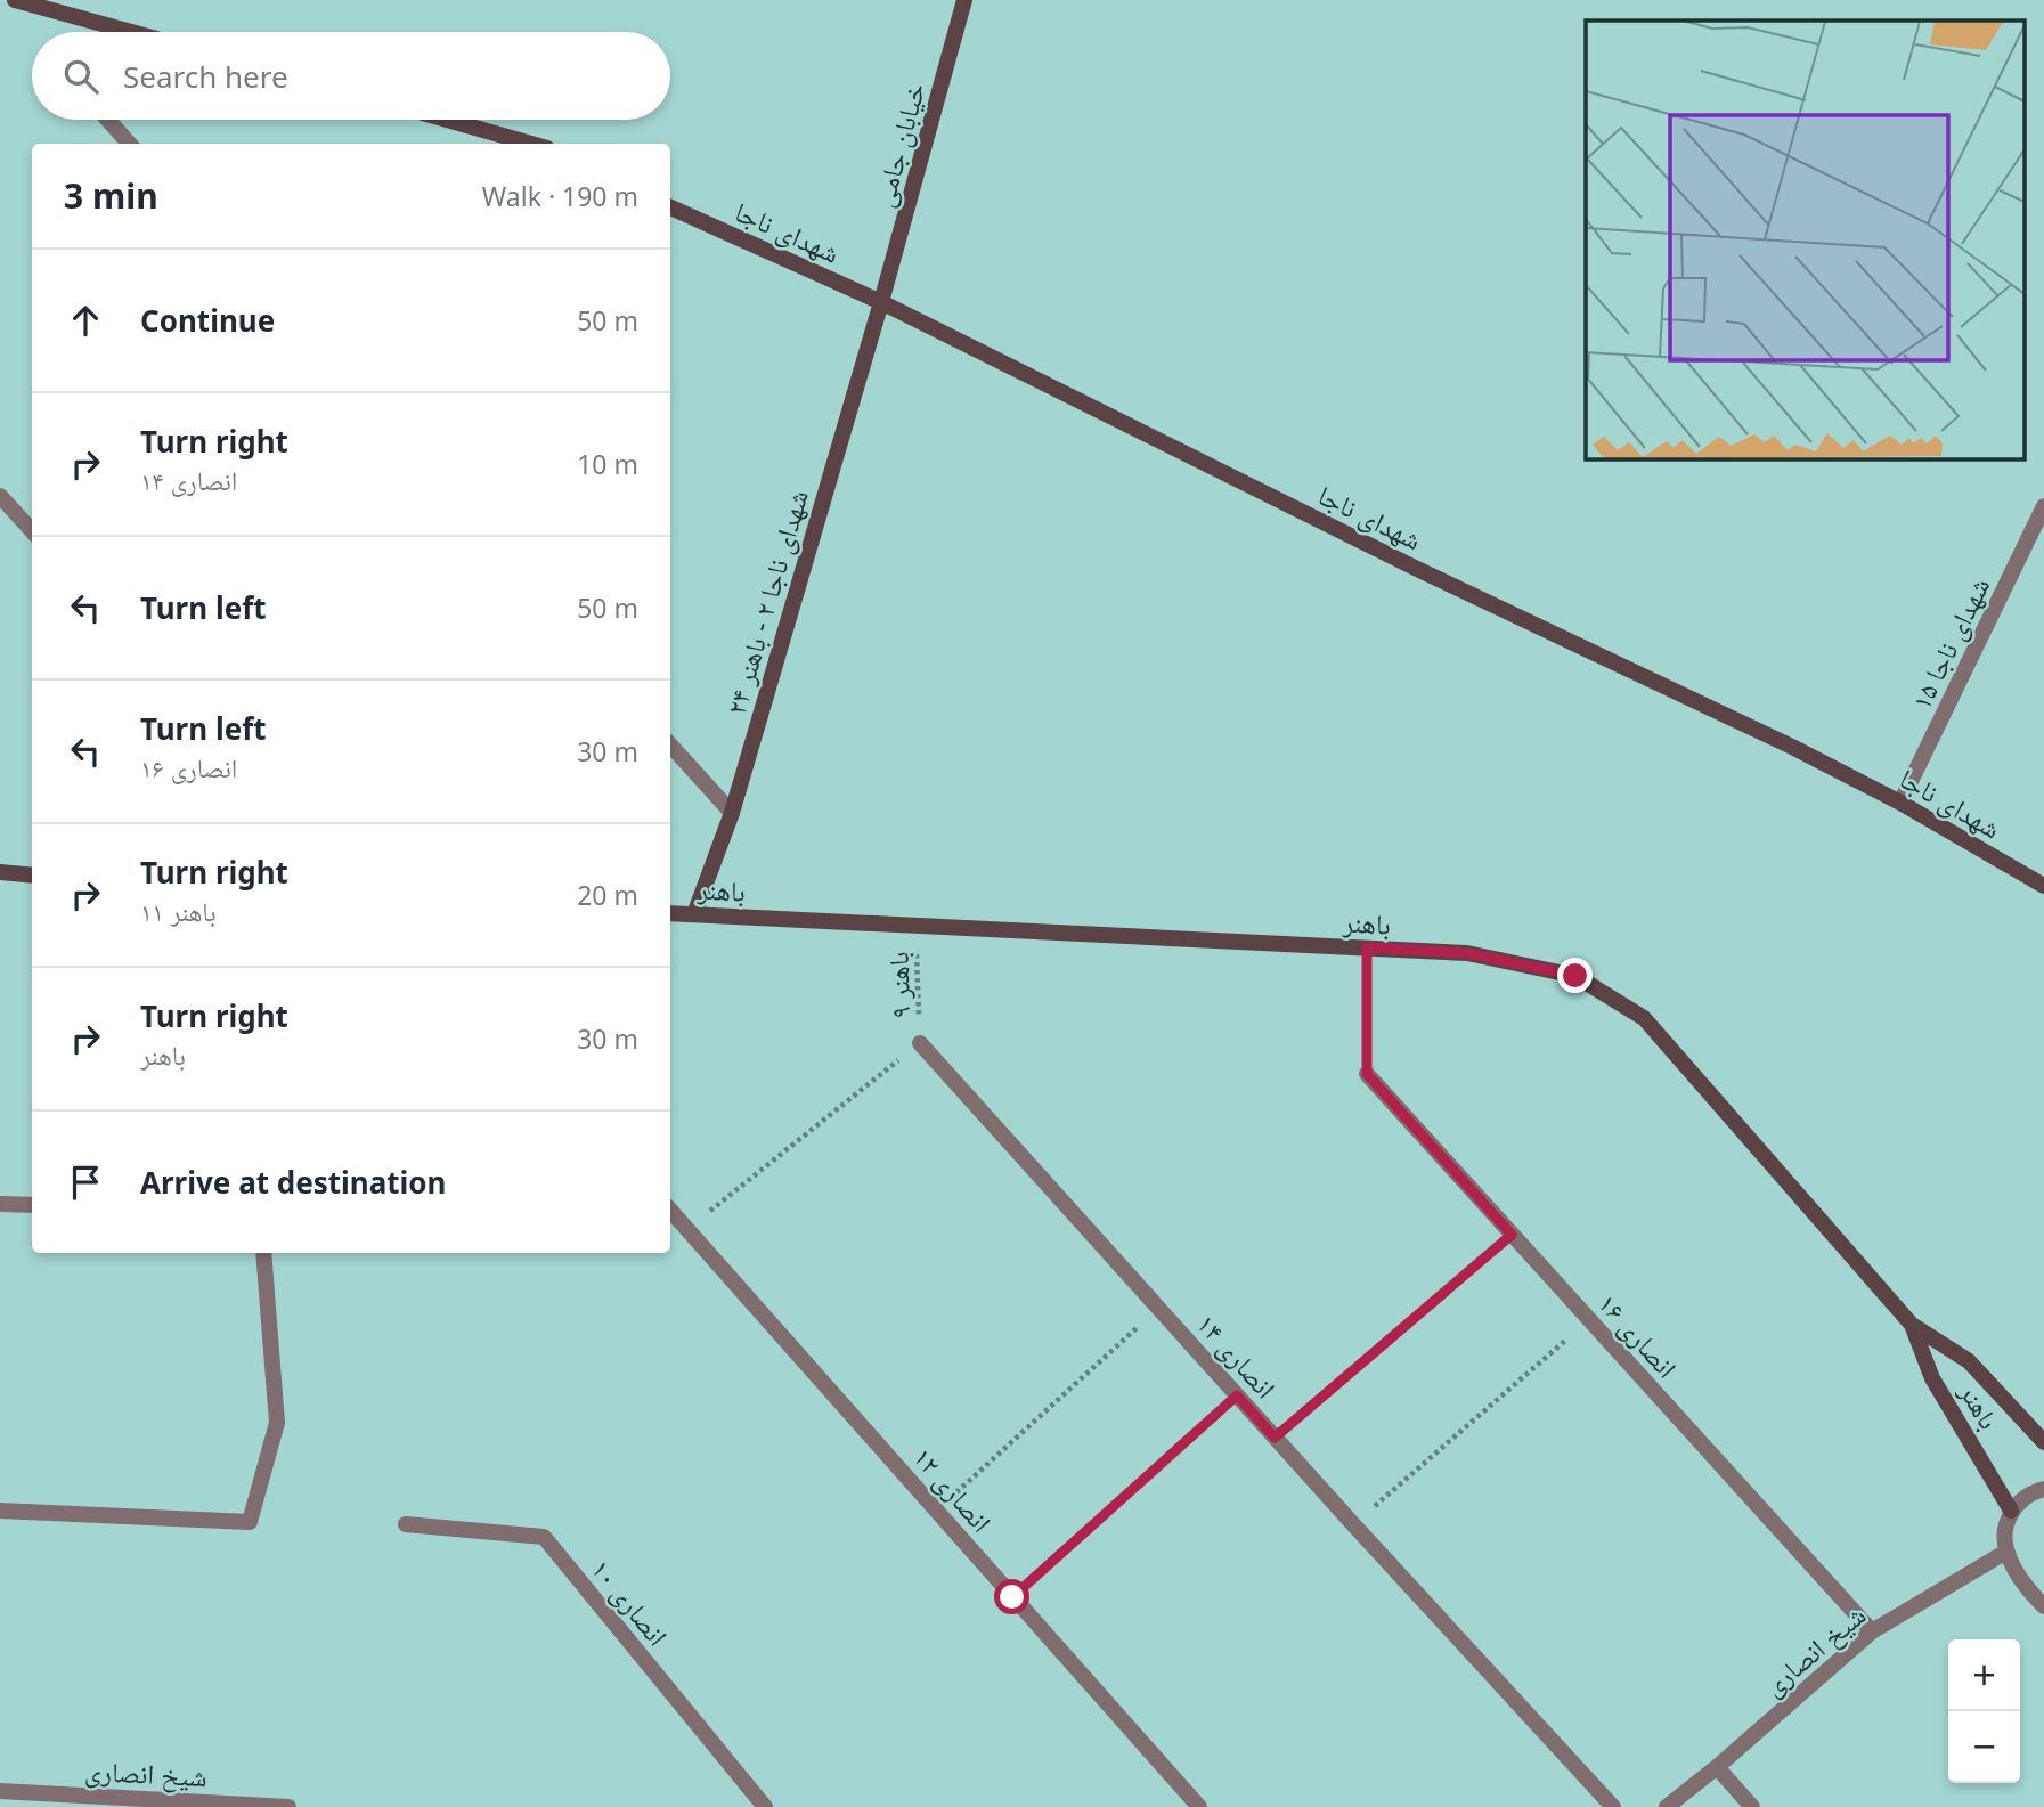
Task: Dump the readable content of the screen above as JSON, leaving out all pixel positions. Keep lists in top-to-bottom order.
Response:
{
  "streets": {
    "street": [
      "خیابان جامی",
      "شهدای ناجا",
      "شهدای ناجا ۲ - باهنر ۲۴",
      "شهدای ناجا ۱۵",
      "باهنر",
      "انصاری ۱۶",
      "انصاری ۱۴",
      "انصاری ۱۲",
      "انصاری ۱۰",
      "شیخ انصاری"
    ],
    "path": ["باهنر ۹"]
  },
  "crossings": [
    ["خیابان جامی", "شهدای ناجا"],
    ["خیابان جامی", "شهدای ناجا ۲ - باهنر ۲۴"],
    ["شهدای ناجا", "شهدای ناجا ۲ - باهنر ۲۴"],
    ["شهدای ناجا", "شهدای ناجا ۱۵"],
    ["شهدای ناجا ۲ - باهنر ۲۴", "باهنر"],
    ["باهنر", "باهنر ۹"],
    ["باهنر ۹", "انصاری ۱۴"],
    ["انصاری ۱۶", "شیخ انصاری"]
  ],
  "page": {
    "search": "Search here",
    "heading": ["3 min", "Walk · 190 m"],
    "list": [
      ["Continue", "50 m"],
      ["Turn right", "انصاری ۱۴", "10 m"],
      ["Turn left", "50 m"],
      ["Turn left", "انصاری ۱۶", "30 m"],
      ["Turn right", "باهنر ۱۱", "20 m"],
      ["Turn right", "باهنر", "30 m"],
      "Arrive at destination"
    ],
    "map_buttons": ["+", "−"]
  }
}
